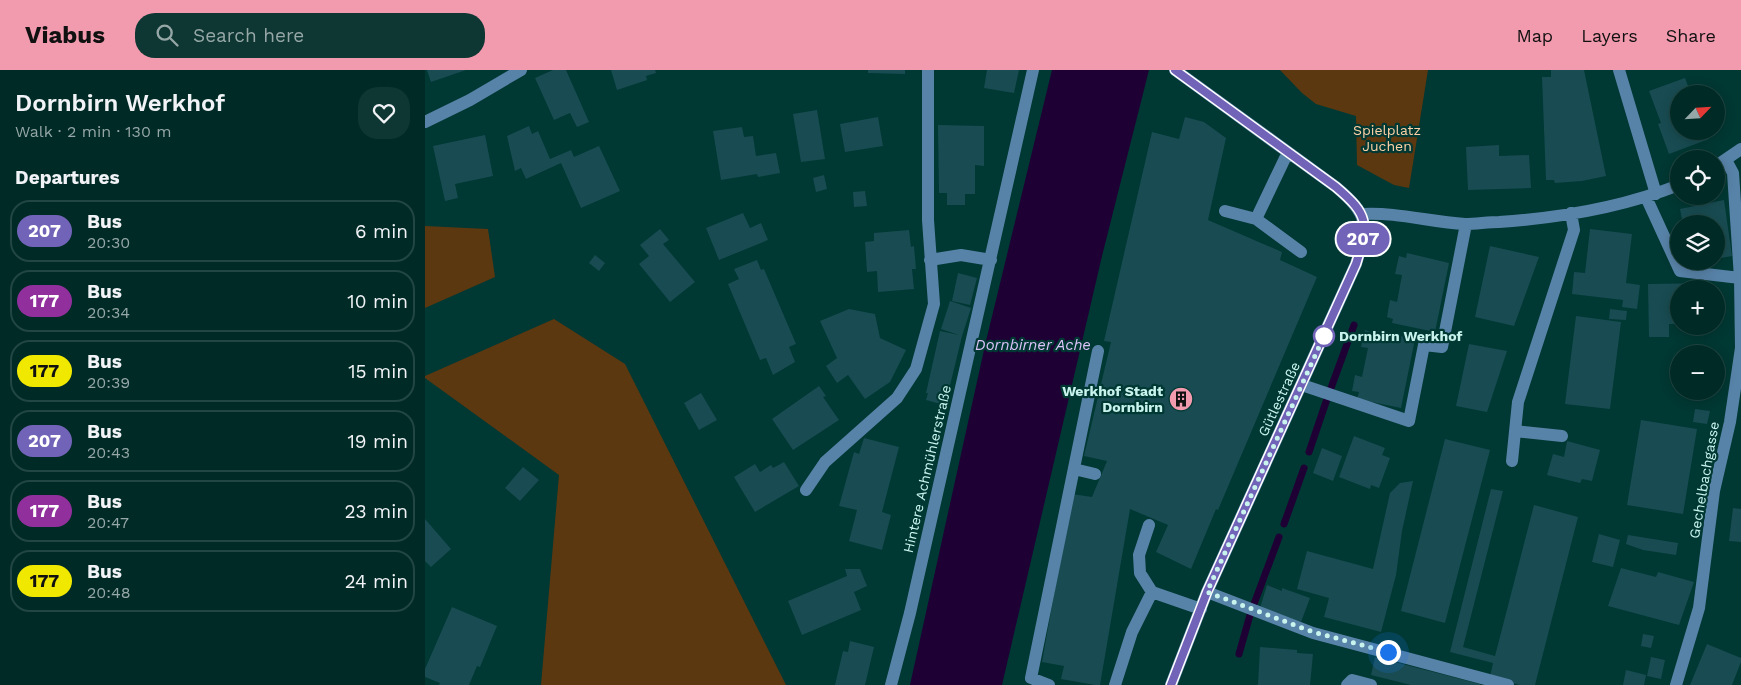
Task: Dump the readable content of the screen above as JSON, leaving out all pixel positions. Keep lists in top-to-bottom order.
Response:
{
  "streets": {
    "street": ["Gütlestraße", "Hintere Achmühlerstraße", "Gechelbachgasse"]
  },
  "water": ["Dornbirner Ache"],
  "parks": ["Spielplatz Juchen"],
  "places": {
    "other": ["Dornbirn Werkhof"],
    "building": ["Werkhof Stadt Dornbirn"]
  },
  "lines": ["bus line 207"],
  "north": "top right",
  "page": {
    "header": "Viabus",
    "search": "Search here",
    "nav": ["Map", "Layers", "Share"],
    "heading": [
      ["Dornbirn Werkhof", "Walk · 2 min · 130 m"],
      "Departures"
    ],
    "on_map": "207",
    "map_buttons": ["+", "−"],
    "list": [
      {
        "mark": "207",
        "name": "Bus",
        "note": "20:30",
        "value": "6 min"
      },
      {
        "mark": "177",
        "name": "Bus",
        "note": "20:34",
        "value": "10 min"
      },
      {
        "mark": "177",
        "name": "Bus",
        "note": "20:39",
        "value": "15 min"
      },
      {
        "mark": "207",
        "name": "Bus",
        "note": "20:43",
        "value": "19 min"
      },
      {
        "mark": "177",
        "name": "Bus",
        "note": "20:47",
        "value": "23 min"
      },
      {
        "mark": "177",
        "name": "Bus",
        "note": "20:48",
        "value": "24 min"
      }
    ]
  }
}
